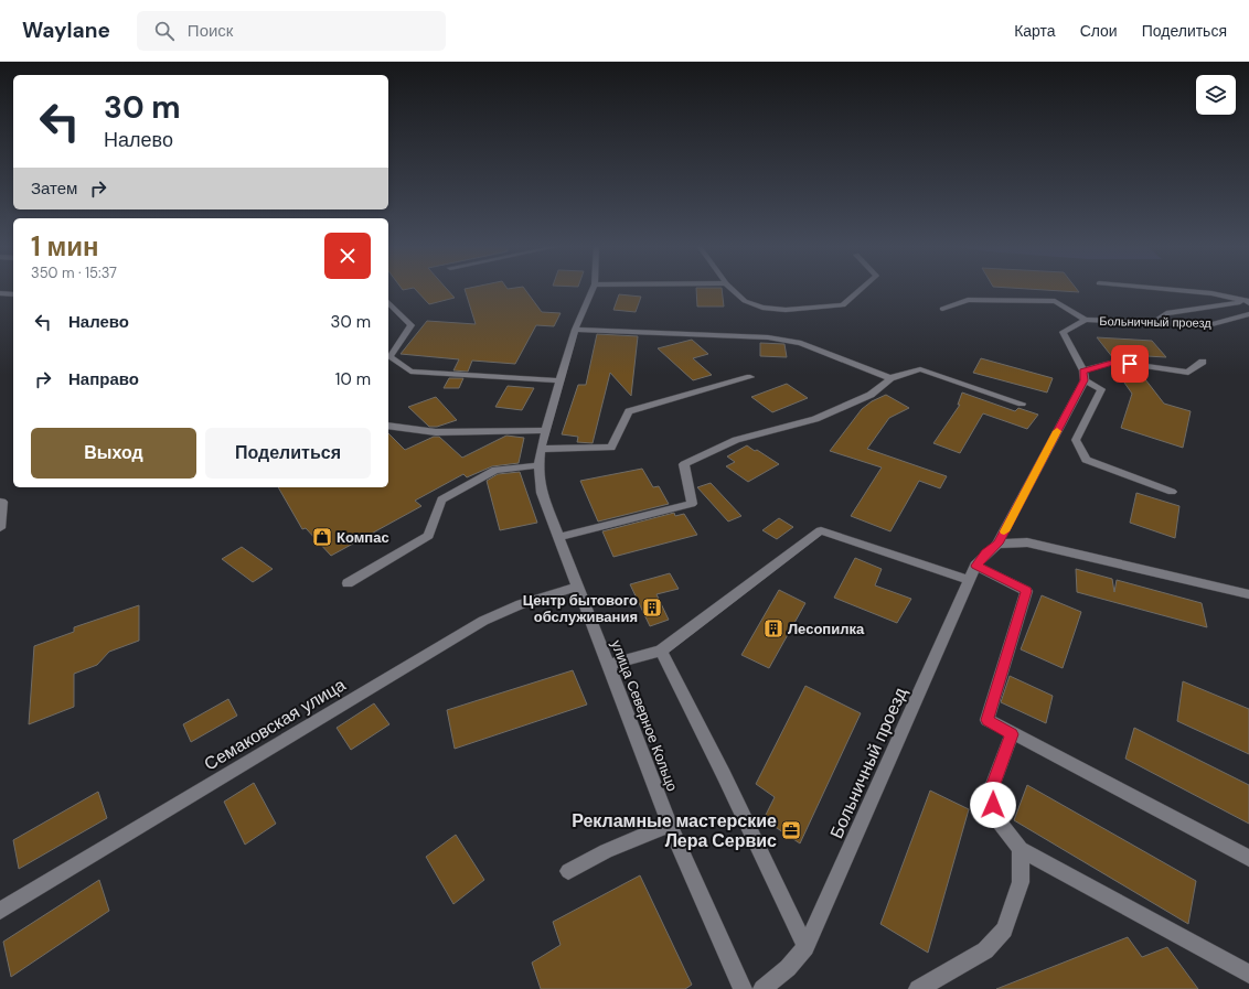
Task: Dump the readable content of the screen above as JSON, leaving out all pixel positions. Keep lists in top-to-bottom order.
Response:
{
  "streets": {
    "street": ["Больничный проезд", "улица Северное Кольцо", "Семаковская улица"]
  },
  "crossings": [
    ["улица Северное Кольцо", "Семаковская улица"]
  ],
  "places": {
    "shop": ["Компас"],
    "building": ["Центр бытового обслуживания", "Лесопилка"],
    "office": ["Рекламные мастерские Лера Сервис"]
  },
  "page": {
    "header": "Waylane",
    "search": "Поиск",
    "nav": ["Карта", "Слои", "Поделиться"],
    "turn": ["30 m", "Налево"],
    "then": "Затем",
    "heading": ["1 мин", "350 m · 15:37"],
    "list": [
      {
        "name": "Налево",
        "value": "30 m"
      },
      {
        "name": "Направо",
        "value": "10 m"
      }
    ],
    "buttons": ["Выход", "Поделиться"]
  }
}
